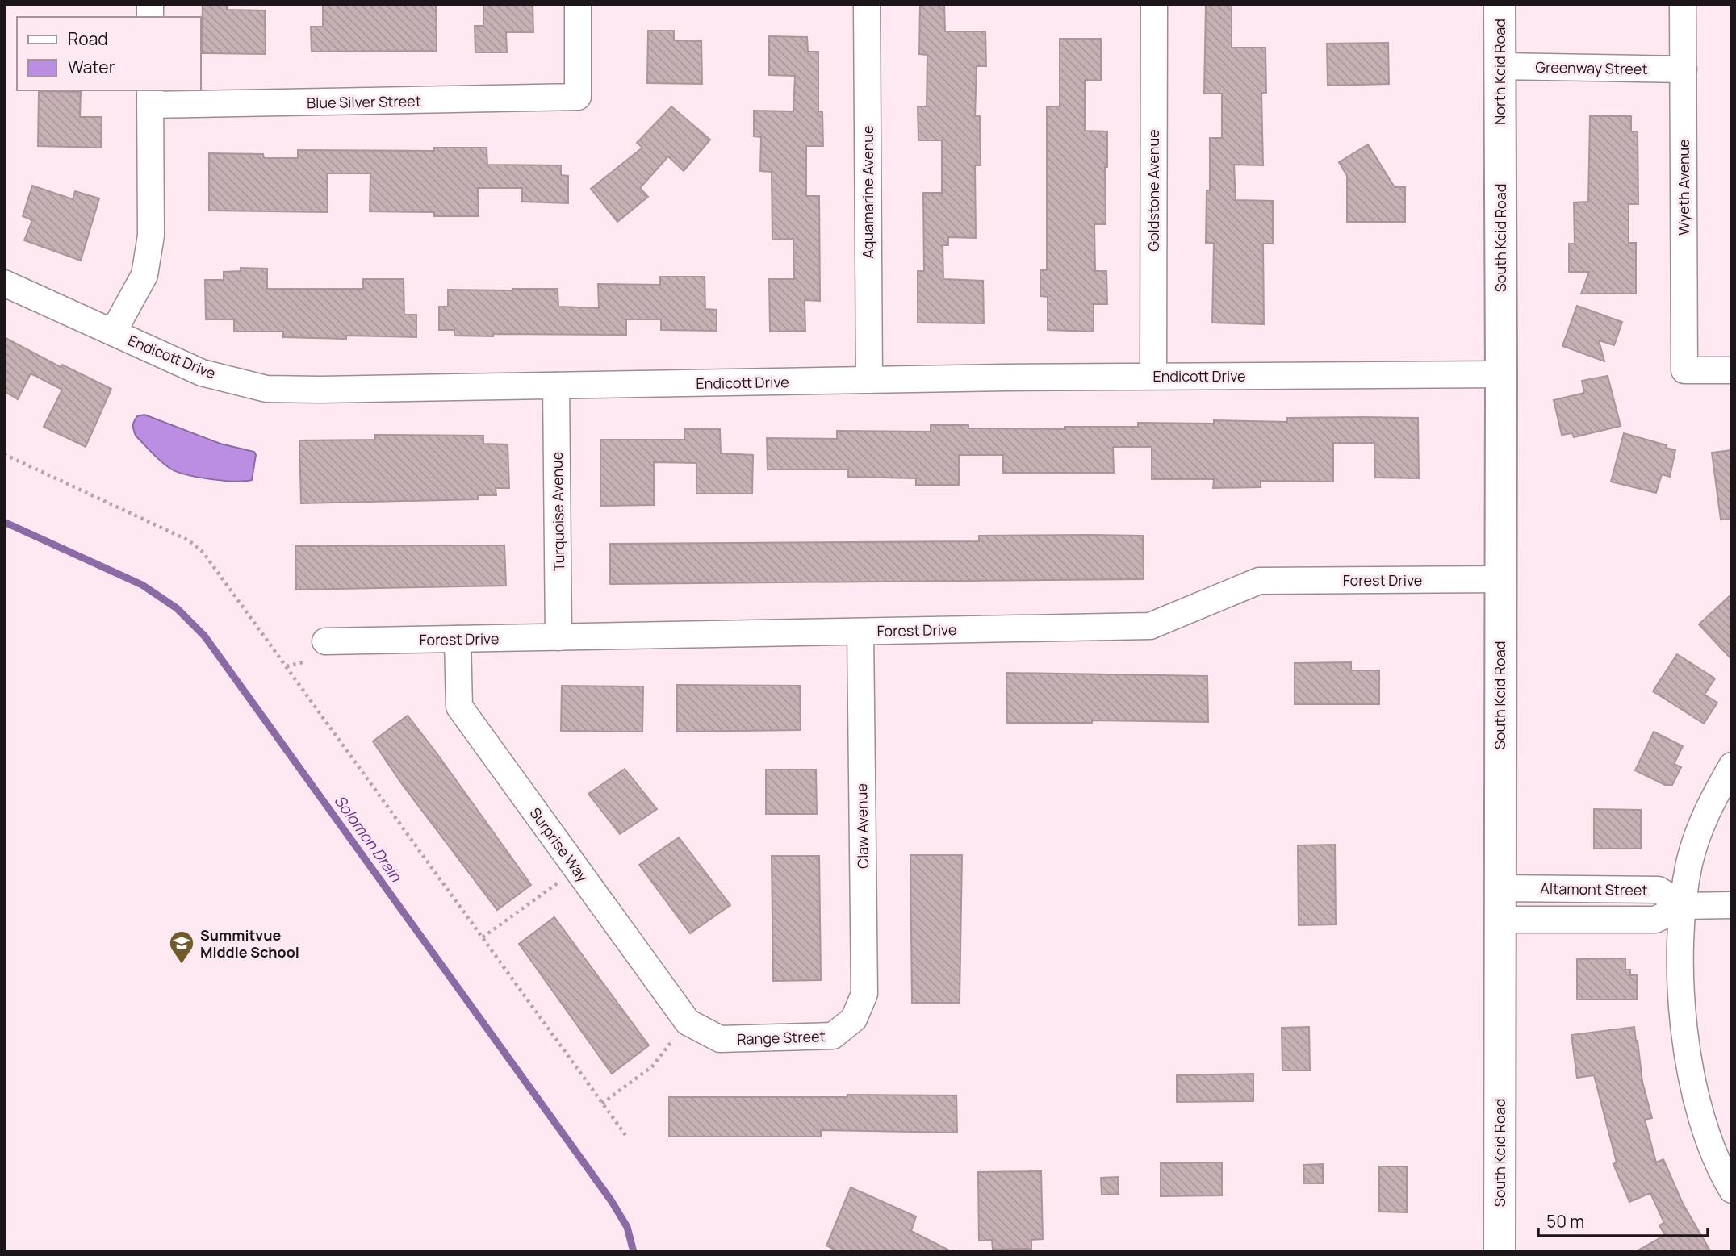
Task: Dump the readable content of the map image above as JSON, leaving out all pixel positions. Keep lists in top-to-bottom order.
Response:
{
  "streets": {
    "street": [
      "Greenway Street",
      "North Kcid Road",
      "Blue Silver Street",
      "Wyeth Avenue",
      "Goldstone Avenue",
      "Aquamarine Avenue",
      "South Kcid Road",
      "Endicott Drive",
      "Turquoise Avenue",
      "Forest Drive",
      "Claw Avenue",
      "Surprise Way",
      "Altamont Street",
      "Range Street"
    ]
  },
  "crossings": [
    ["Greenway Street", "North Kcid Road"],
    ["Greenway Street", "Wyeth Avenue"],
    ["North Kcid Road", "South Kcid Road"],
    ["Goldstone Avenue", "Endicott Drive"],
    ["Aquamarine Avenue", "Endicott Drive"],
    ["South Kcid Road", "Endicott Drive"],
    ["South Kcid Road", "Forest Drive"],
    ["South Kcid Road", "Altamont Street"],
    ["Endicott Drive", "Turquoise Avenue"],
    ["Turquoise Avenue", "Forest Drive"],
    ["Forest Drive", "Claw Avenue"],
    ["Forest Drive", "Surprise Way"],
    ["Claw Avenue", "Range Street"],
    ["Surprise Way", "Range Street"]
  ],
  "water": ["Solomon Drain"],
  "places": {
    "school or university": ["Summitvue Middle School"]
  },
  "legend": ["Road", "Water"],
  "scale_bar": "50 m"
}
